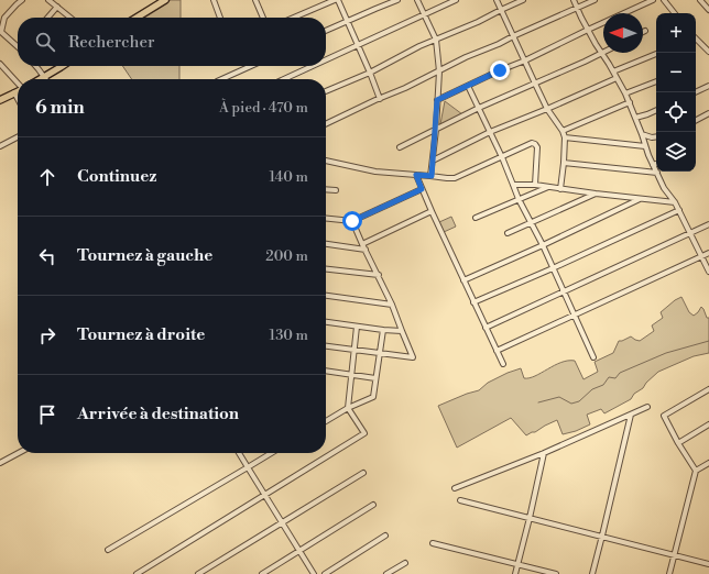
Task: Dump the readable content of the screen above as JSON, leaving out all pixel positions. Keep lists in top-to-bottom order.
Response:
{
  "north": "left",
  "page": {
    "map_buttons": ["+", "−"],
    "search": "Rechercher",
    "heading": ["6 min", "À pied · 470 m"],
    "list": [
      ["Continuez", "140 m"],
      ["Tournez à gauche", "200 m"],
      ["Tournez à droite", "130 m"],
      "Arrivée à destination"
    ]
  }
}
